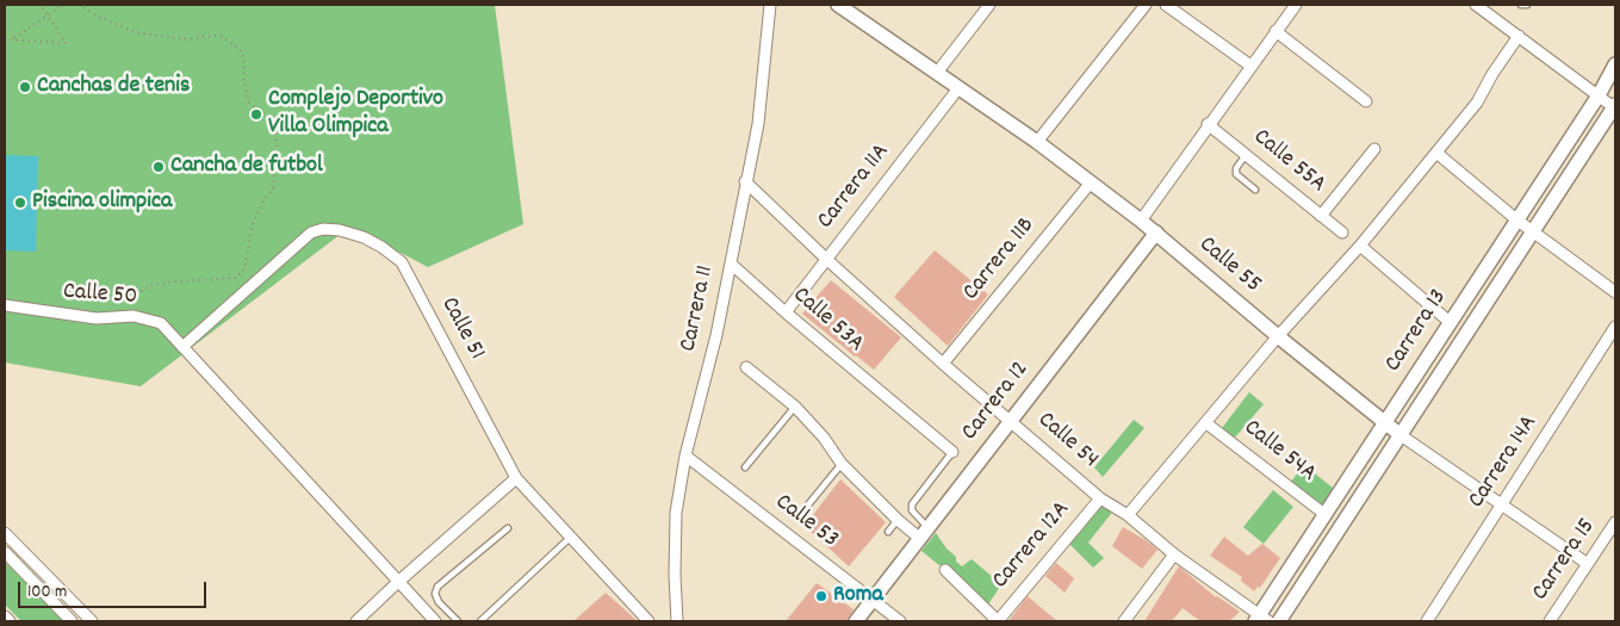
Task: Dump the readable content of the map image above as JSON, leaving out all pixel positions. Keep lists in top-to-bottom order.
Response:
{
  "streets": {
    "street": [
      "Calle 55A",
      "Carrera 11A",
      "Carrera 11B",
      "Calle 55",
      "Calle 50",
      "Carrera 11",
      "Calle 53A",
      "Calle 51",
      "Carrera 13",
      "Carrera 12",
      "Calle 54",
      "Calle 54A",
      "Carrera 14A",
      "Calle 53",
      "Carrera 12A",
      "Carrera 15"
    ]
  },
  "crossings": [
    ["Carrera 11A", "Calle 55"],
    ["Carrera 11A", "Calle 53A"],
    ["Carrera 11A", "Calle 54"],
    ["Carrera 11B", "Calle 55"],
    ["Carrera 11B", "Calle 54"],
    ["Calle 55", "Carrera 13"],
    ["Calle 55", "Carrera 12"],
    ["Calle 55", "Carrera 14A"],
    ["Calle 55", "Carrera 15"],
    ["Calle 50", "Calle 51"],
    ["Carrera 11", "Calle 53A"],
    ["Carrera 11", "Calle 54"],
    ["Carrera 11", "Calle 53"],
    ["Carrera 13", "Calle 54"],
    ["Carrera 13", "Calle 54A"],
    ["Carrera 12", "Calle 54"],
    ["Carrera 12", "Calle 53"],
    ["Calle 54", "Carrera 12A"]
  ],
  "places": [
    "Canchas de tenis",
    "Complejo Deportivo Villa Olimpica",
    "Cancha de futbol",
    "Piscina olimpica",
    "Roma"
  ],
  "scale_bar": "100 m"
}
